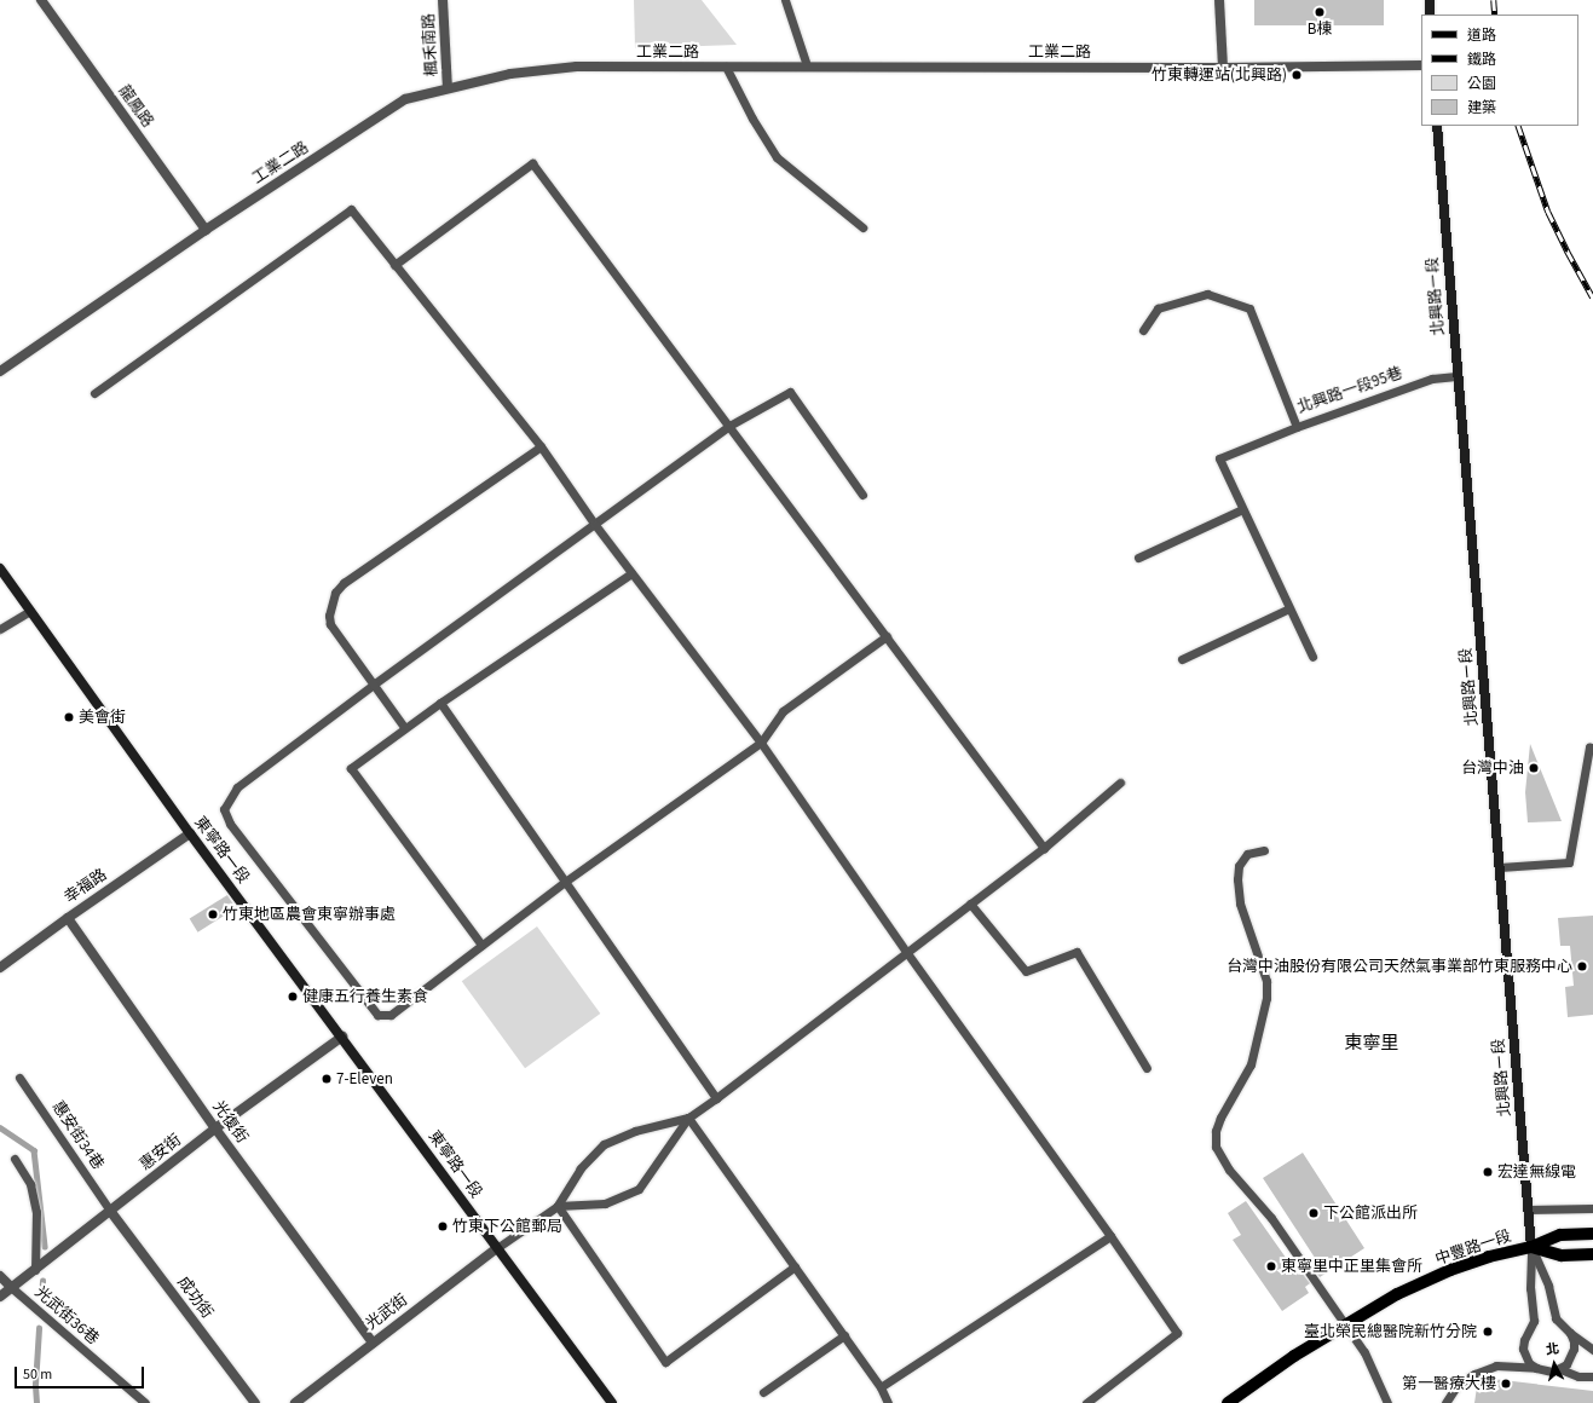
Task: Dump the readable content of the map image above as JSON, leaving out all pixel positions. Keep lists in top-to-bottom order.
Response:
{
  "streets": {
    "main road": ["中豐路一段"],
    "street": [
      "楓禾南路",
      "工業二路",
      "龍鳳路",
      "北興路ㄧ段",
      "東寧路一段",
      "幸福路",
      "光復街",
      "惠安街",
      "成功街",
      "光武街"
    ],
    "lane": ["北興路一段95巷", "惠安街34巷", "光武街36巷"]
  },
  "crossings": [
    ["楓禾南路", "工業二路"],
    ["工業二路", "龍鳳路"],
    ["北興路ㄧ段", "北興路一段95巷"],
    ["北興路ㄧ段", "中豐路一段"],
    ["東寧路一段", "幸福路"],
    ["東寧路一段", "惠安街"],
    ["東寧路一段", "光武街"],
    ["幸福路", "光復街"],
    ["光復街", "惠安街"],
    ["光復街", "光武街"],
    ["惠安街34巷", "惠安街"],
    ["惠安街34巷", "成功街"],
    ["惠安街", "成功街"],
    ["惠安街", "光武街36巷"]
  ],
  "districts": ["東寧里"],
  "places": [
    "B棟",
    "竹東轉運站(北興路)",
    "美會街",
    "台灣中油",
    "竹東地區農會東寧辦事處",
    "台灣中油股份有限公司天然氣事業部竹東服務中心",
    "健康五行養生素食",
    "7-Eleven",
    "宏達無線電",
    "下公館派出所",
    "竹東下公館郵局",
    "東寧里中正里集會所",
    "臺北榮民總醫院新竹分院",
    "第一醫療大樓"
  ],
  "legend": [
    "道路",
    "鐵路",
    "公園",
    "建築"
  ],
  "scale_bar": "50 m",
  "north": "top"
}
